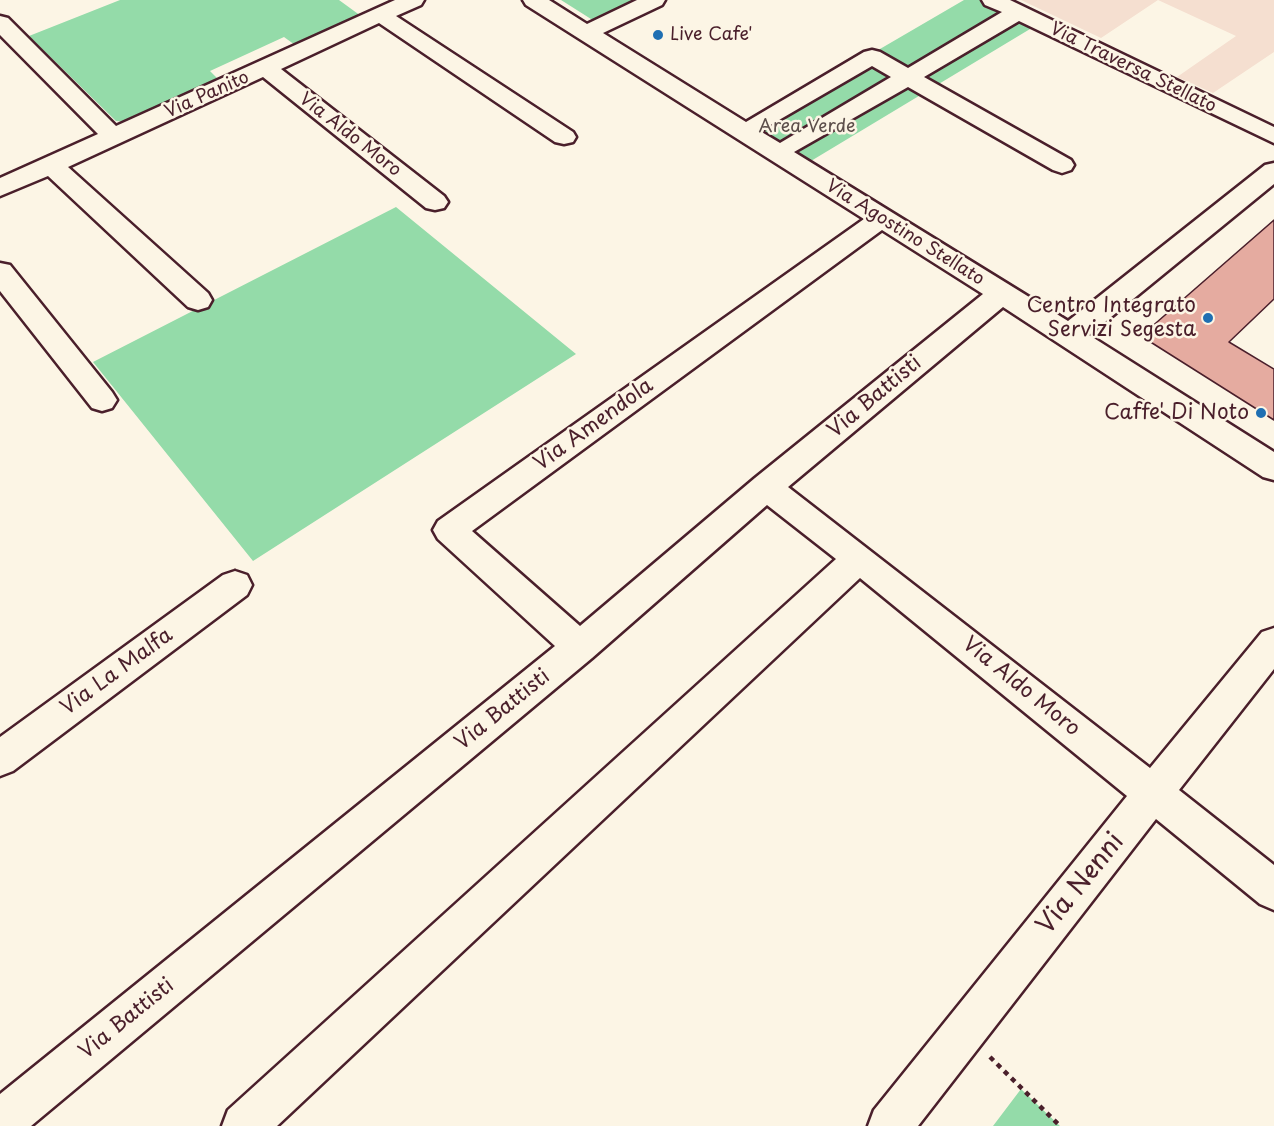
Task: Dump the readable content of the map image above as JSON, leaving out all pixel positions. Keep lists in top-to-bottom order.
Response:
{
  "streets": {
    "street": [
      "Via Traversa Stellato",
      "Via Panito",
      "Via Aldo Moro",
      "Via Agostino Stellato",
      "Via Battisti",
      "Via Amendola",
      "Via La Malfa",
      "Via Nenni"
    ]
  },
  "crossings": [
    ["Via Panito", "Via Aldo Moro"],
    ["Via Aldo Moro", "Via Battisti"],
    ["Via Aldo Moro", "Via Nenni"],
    ["Via Agostino Stellato", "Via Battisti"],
    ["Via Agostino Stellato", "Via Amendola"],
    ["Via Battisti", "Via Amendola"]
  ],
  "parks": ["Area Verde"],
  "places": ["Live Cafe'", "Centro Integrato Servizi Segesta", "Caffe' Di Noto"]
}
